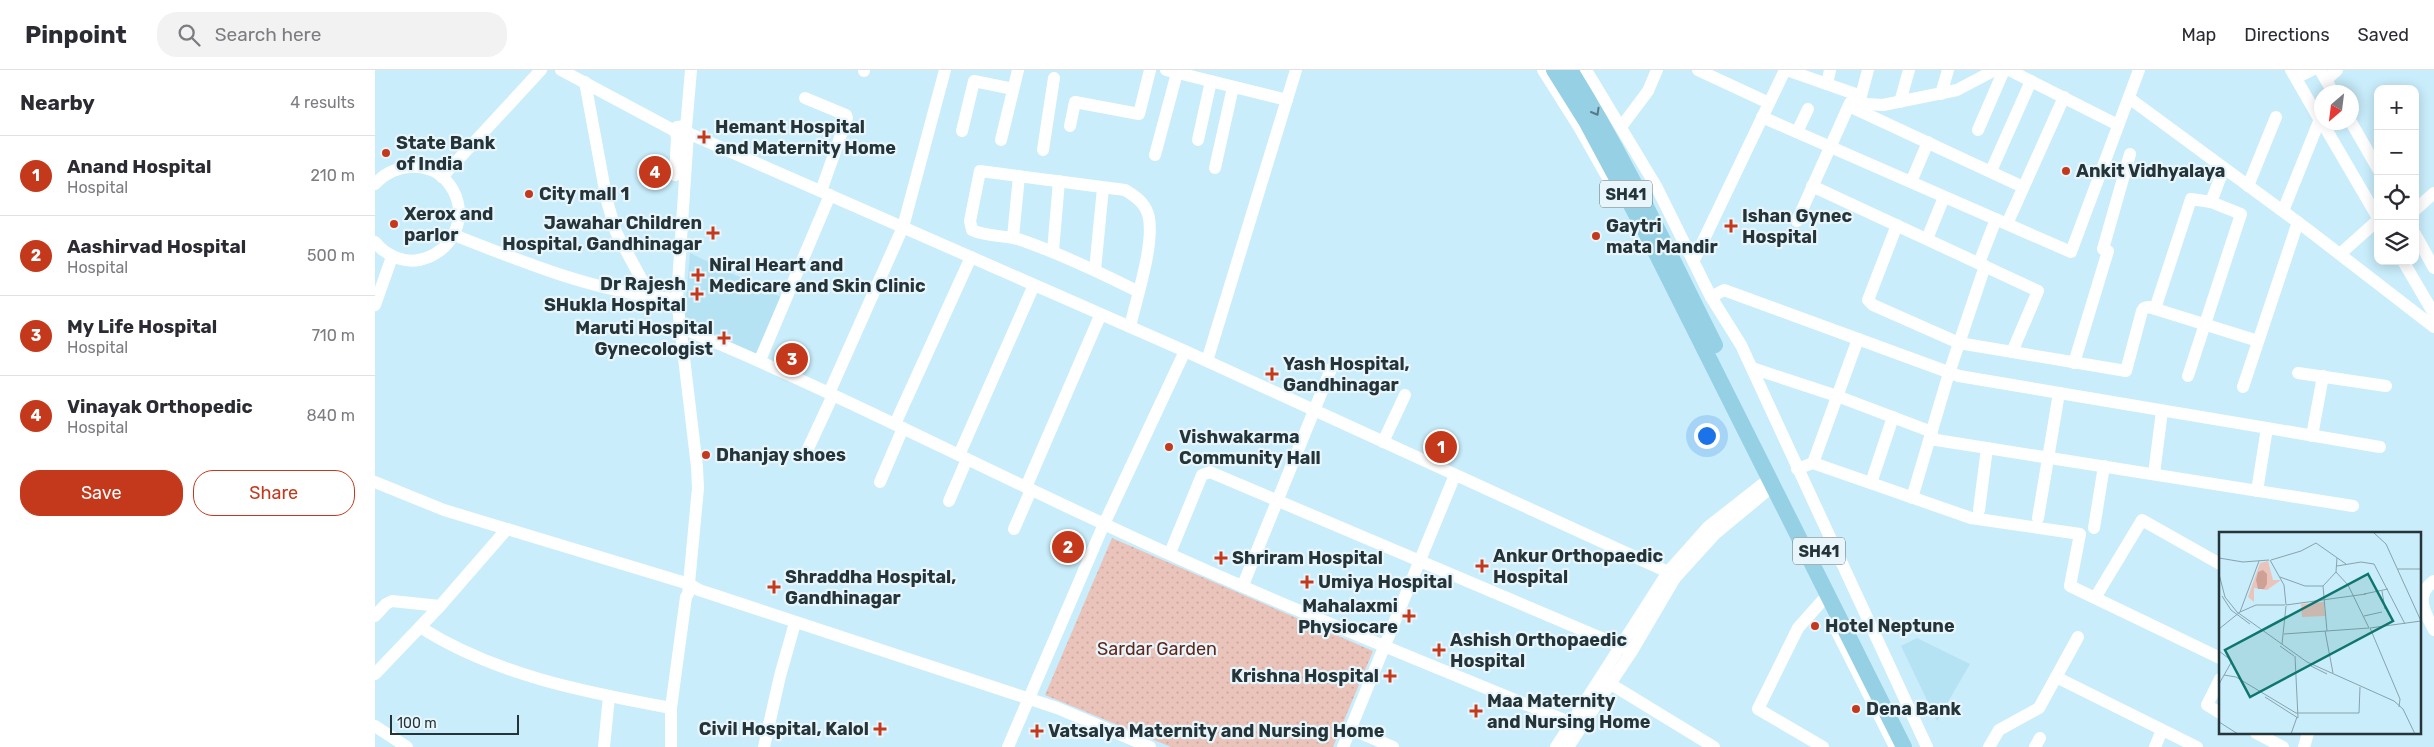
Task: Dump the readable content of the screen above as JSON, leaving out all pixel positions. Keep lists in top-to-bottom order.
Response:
{
  "streets": {
    "main road": ["SH41"]
  },
  "parks": ["Sardar Garden"],
  "places": {
    "health": [
      "Hemant Hospital and Maternity Home",
      "Ishan Gynec Hospital",
      "Jawahar Children Hospital, Gandhinagar",
      "Niral Heart and Medicare and Skin Clinic",
      "Dr Rajesh SHukla Hospital",
      "Maruti Hospital Gynecologist",
      "Yash Hospital, Gandhinagar",
      "Shriram Hospital",
      "Ankur Orthopaedic Hospital",
      "Umiya Hospital",
      "Shraddha Hospital, Gandhinagar",
      "Mahalaxmi Physiocare",
      "Ashish Orthopaedic Hospital",
      "Krishna Hospital",
      "Maa Maternity and Nursing Home",
      "Civil Hospital, Kalol",
      "Vatsalya Maternity and Nursing Home"
    ],
    "other": [
      "State Bank of India",
      "Ankit Vidhyalaya",
      "City mall 1",
      "Xerox and parlor",
      "Gaytri mata Mandir",
      "Vishwakarma Community Hall",
      "Dhanjay shoes",
      "Hotel Neptune",
      "Dena Bank"
    ]
  },
  "scale_bar": "100 m",
  "north": "bottom left",
  "page": {
    "header": "Pinpoint",
    "search": "Search here",
    "nav": ["Map", "Directions", "Saved"],
    "heading": ["Nearby", "4 results"],
    "map_buttons": ["+", "−"],
    "list": [
      {
        "mark": "1",
        "name": "Anand Hospital",
        "note": "Hospital",
        "value": "210 m"
      },
      {
        "mark": "2",
        "name": "Aashirvad Hospital",
        "note": "Hospital",
        "value": "500 m"
      },
      {
        "mark": "3",
        "name": "My Life Hospital",
        "note": "Hospital",
        "value": "710 m"
      },
      {
        "mark": "4",
        "name": "Vinayak Orthopedic",
        "note": "Hospital",
        "value": "840 m"
      }
    ],
    "pins": [
      "4",
      "3",
      "1",
      "2"
    ],
    "buttons": ["Save", "Share"],
    "scale": "100 m"
  }
}
